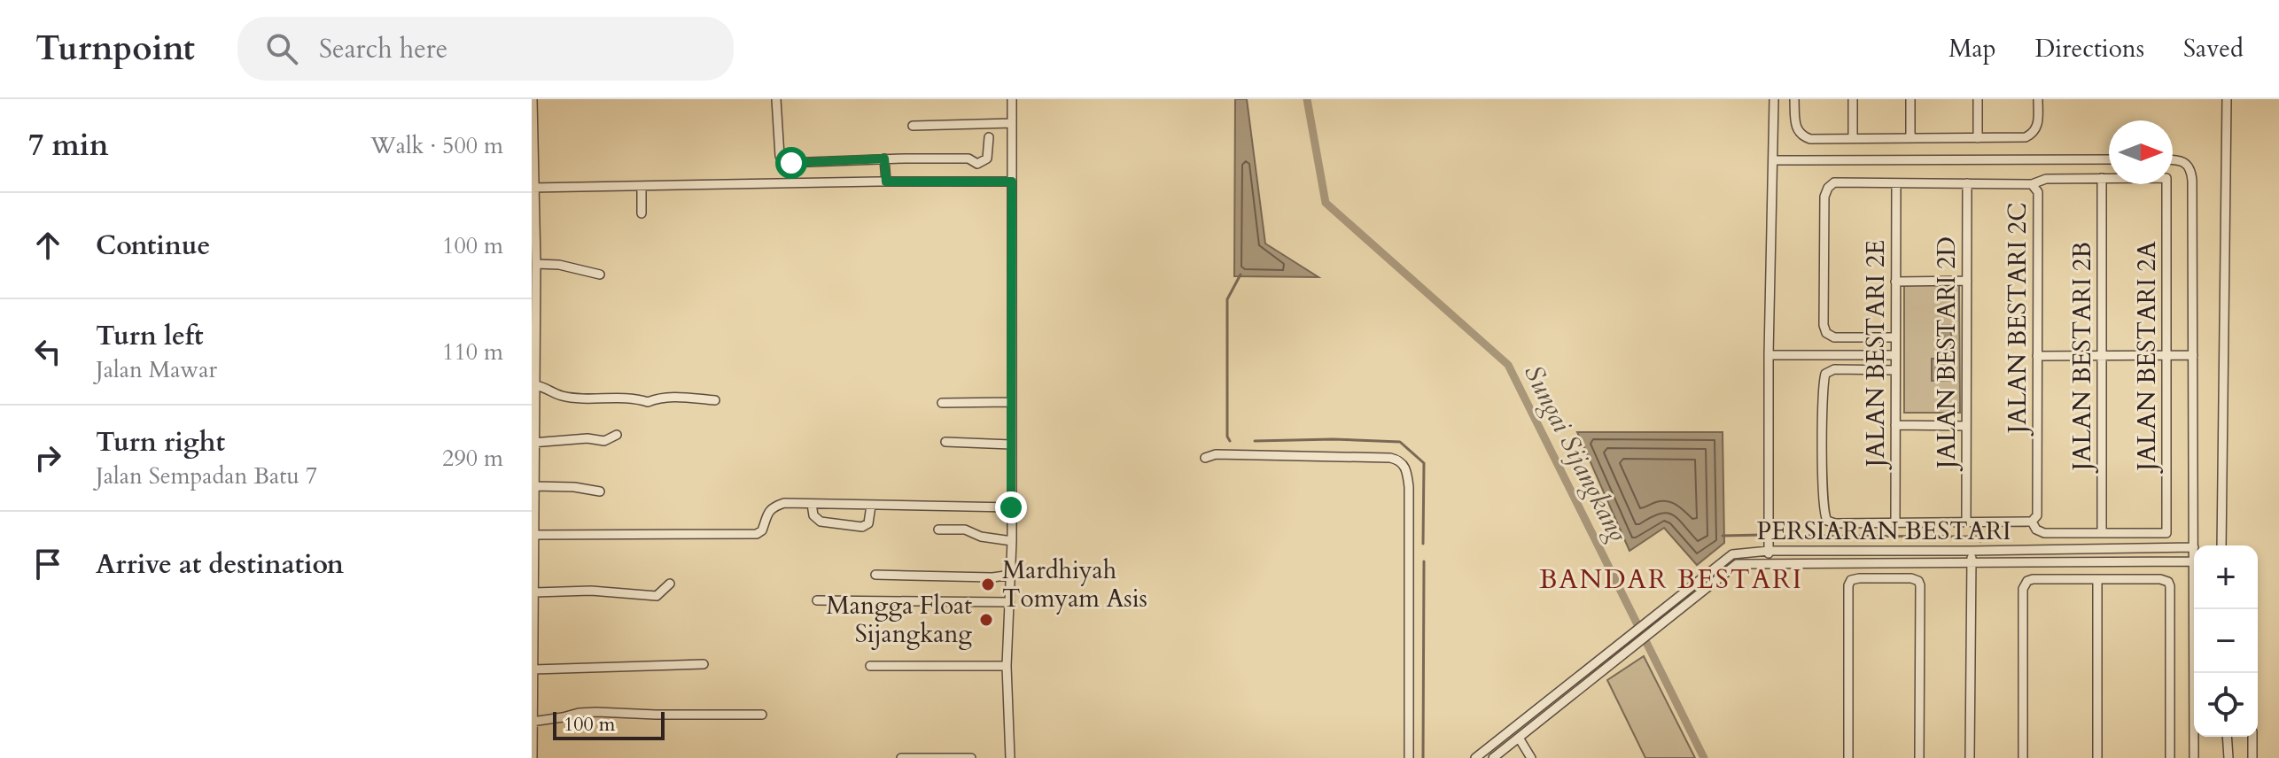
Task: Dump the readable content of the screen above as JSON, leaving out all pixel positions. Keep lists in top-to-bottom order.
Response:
{
  "streets": {
    "street": [
      "JALAN BESTARI 2C",
      "JALAN BESTARI 2D",
      "JALAN BESTARI 2E",
      "JALAN BESTARI 2B",
      "JALAN BESTARI 2A",
      "PERSIARAN BESTARI"
    ]
  },
  "crossings": [
    ["JALAN BESTARI 2C", "JALAN BESTARI 2D"],
    ["JALAN BESTARI 2C", "JALAN BESTARI 2E"],
    ["JALAN BESTARI 2B", "JALAN BESTARI 2A"]
  ],
  "districts": ["BANDAR BESTARI"],
  "water": ["Sungai Sijangkang"],
  "places": ["Mardhiyah Tomyam Asis", "Mangga Float Sijangkang"],
  "scale_bar": "100 m",
  "north": "right",
  "page": {
    "header": "Turnpoint",
    "search": "Search here",
    "nav": ["Map", "Directions", "Saved"],
    "heading": ["7 min", "Walk · 500 m"],
    "list": [
      ["Continue", "100 m"],
      ["Turn left", "Jalan Mawar", "110 m"],
      ["Turn right", "Jalan Sempadan Batu 7", "290 m"],
      "Arrive at destination"
    ],
    "map_buttons": ["+", "−"],
    "scale": "100 m"
  }
}
